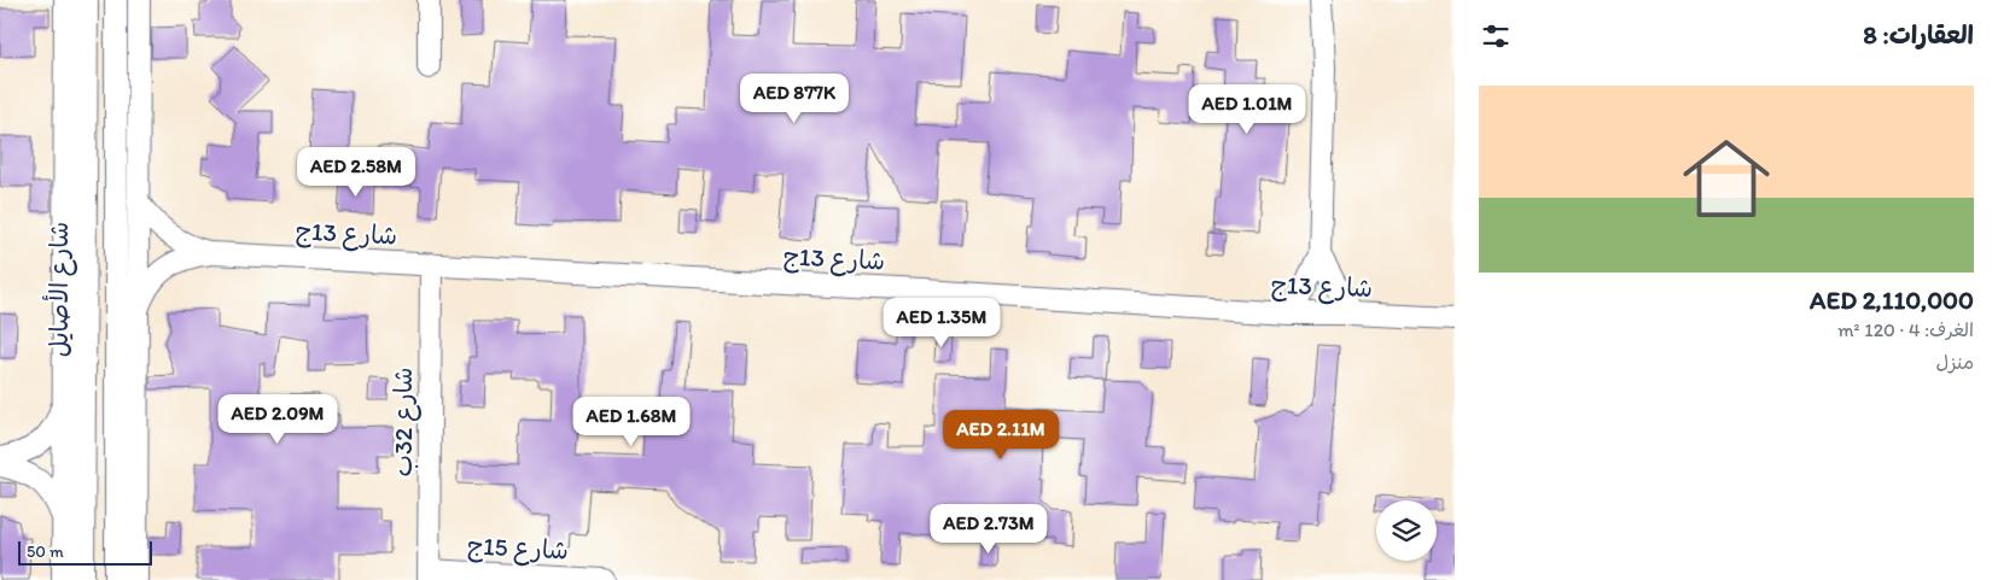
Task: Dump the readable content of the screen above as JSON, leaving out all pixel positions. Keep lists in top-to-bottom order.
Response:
{
  "streets": {
    "street": [
      "شارع 13ج",
      "شارع الأصايل",
      "شارع 32ب",
      "شارع 15ج"
    ]
  },
  "crossings": [
    ["شارع 13ج", "شارع 32ب"],
    ["شارع 32ب", "شارع 15ج"]
  ],
  "scale_bar": "50 m",
  "page": {
    "heading": "العقارات: 8",
    "list": [
      {
        "name": "AED 2,110,000",
        "note": "الغرف: 4 · 120 m² · منزل"
      }
    ],
    "price": [
      "AED 877K",
      "AED 1.01M",
      "AED 2.58M",
      "AED 1.35M",
      "AED 2.09M",
      "AED 1.68M",
      "AED 2.11M",
      "AED 2.73M"
    ],
    "scale": "50 m"
  }
}
